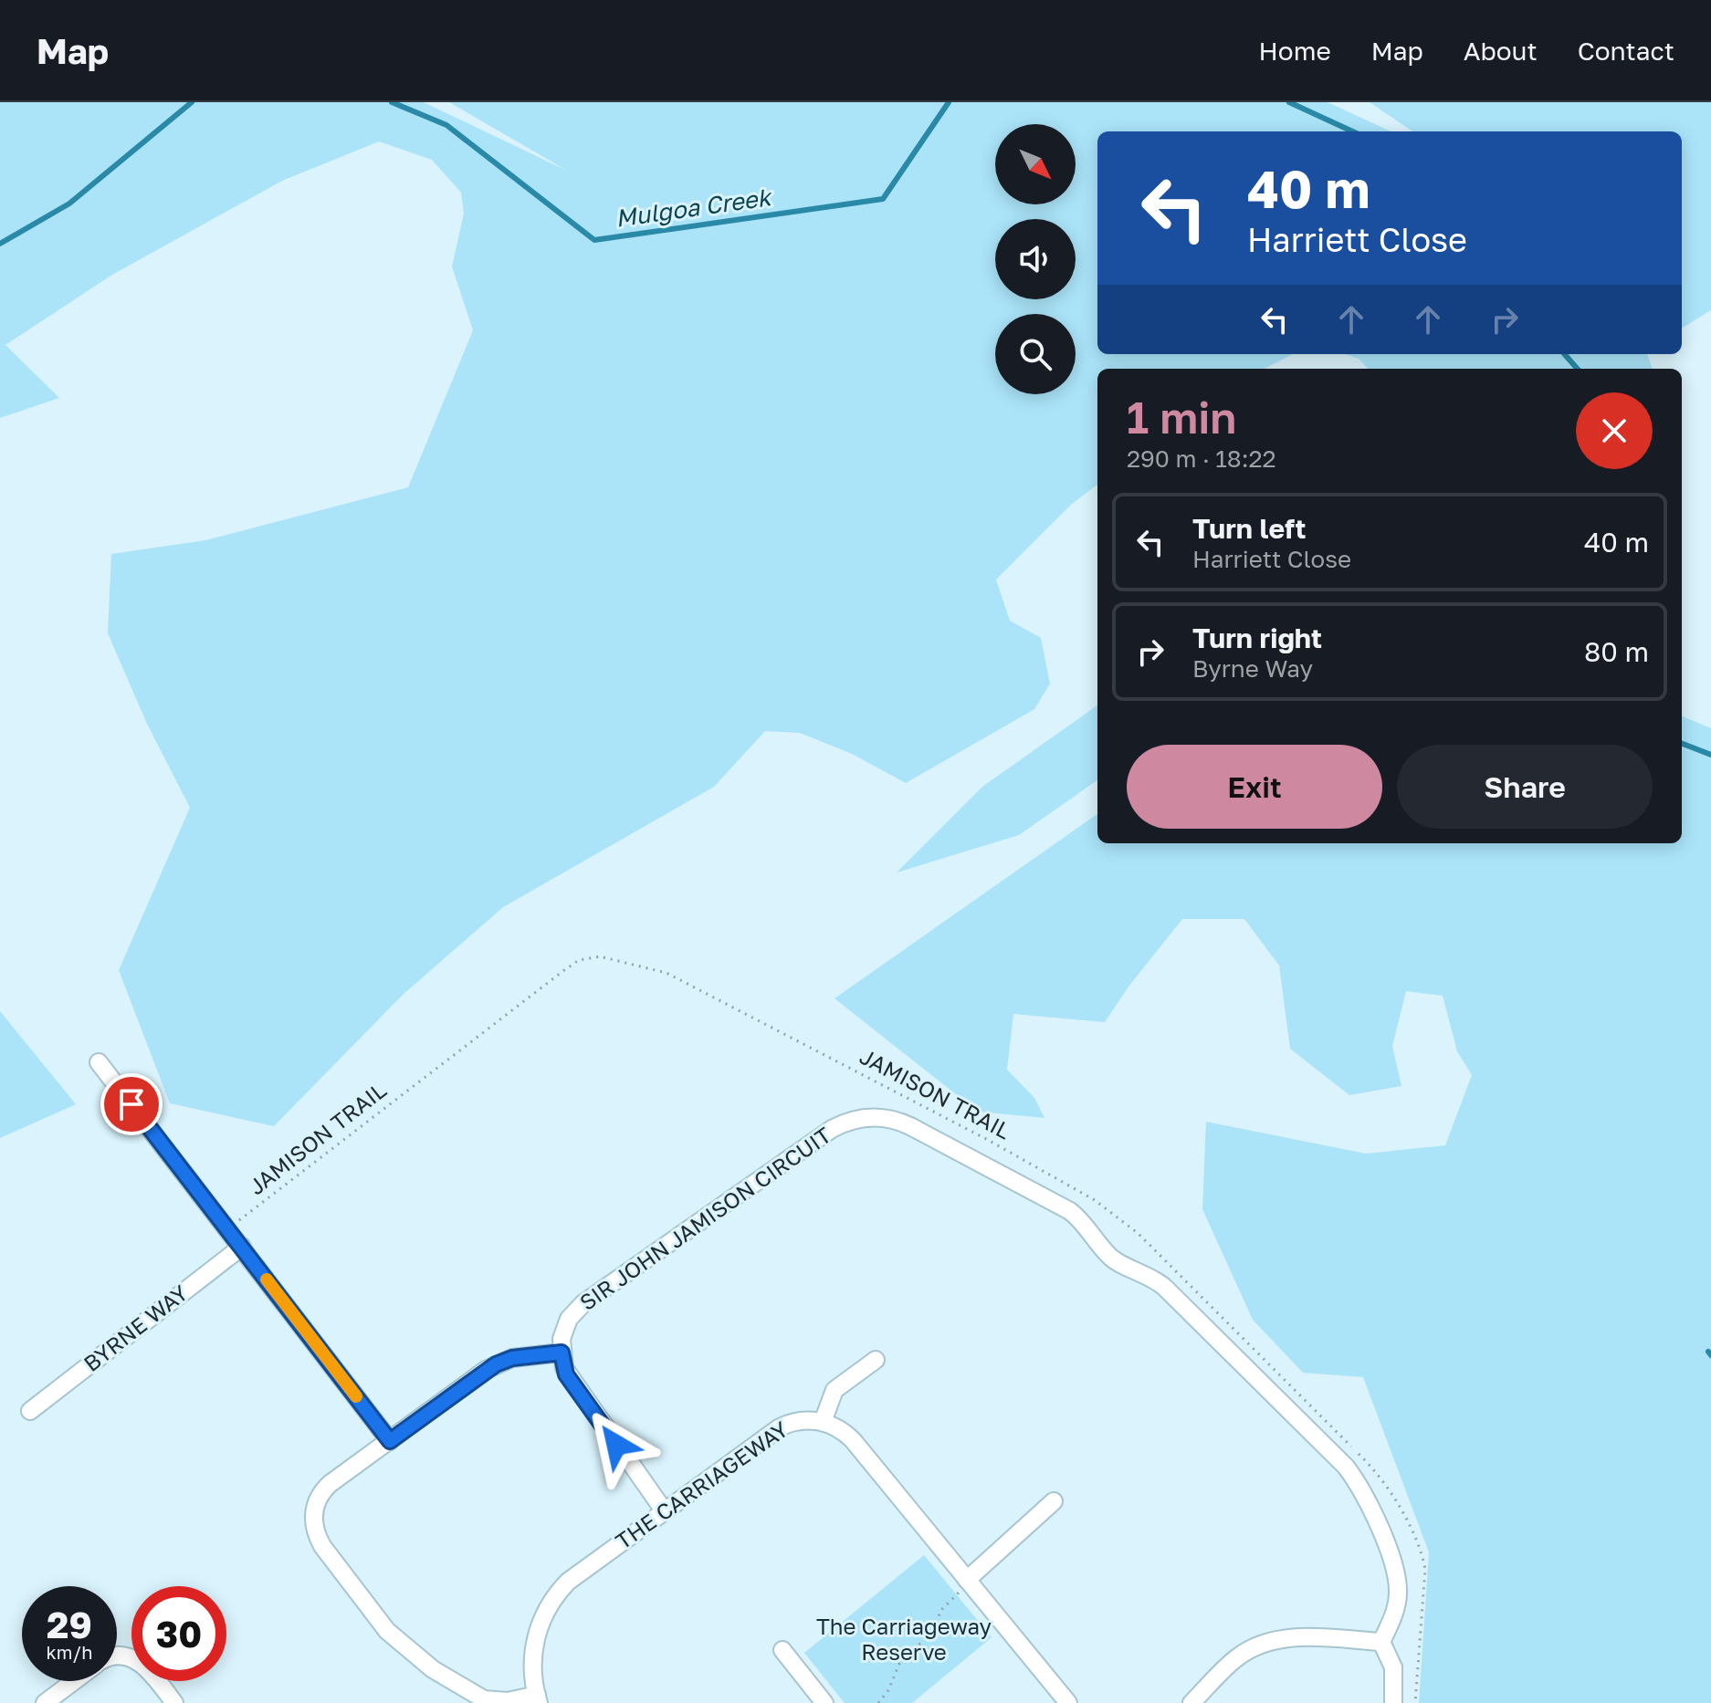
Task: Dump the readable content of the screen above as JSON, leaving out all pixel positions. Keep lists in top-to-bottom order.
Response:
{
  "streets": {
    "street": ["SIR JOHN JAMISON CIRCUIT", "BYRNE WAY", "THE CARRIAGEWAY"],
    "path": ["JAMISON TRAIL"]
  },
  "water": ["Mulgoa Creek"],
  "parks": ["The Carriageway Reserve"],
  "north": "bottom right",
  "page": {
    "header": "Map",
    "nav": [
      "Home",
      "Map",
      "About",
      "Contact"
    ],
    "turn": ["40 m", "Harriett Close"],
    "heading": ["1 min", "290 m · 18:22"],
    "list": [
      {
        "name": "Turn left",
        "note": "Harriett Close",
        "value": "40 m"
      },
      {
        "name": "Turn right",
        "note": "Byrne Way",
        "value": "80 m"
      }
    ],
    "buttons": ["Exit", "Share"],
    "speed": "29 km/h",
    "limit": "30"
  }
}
